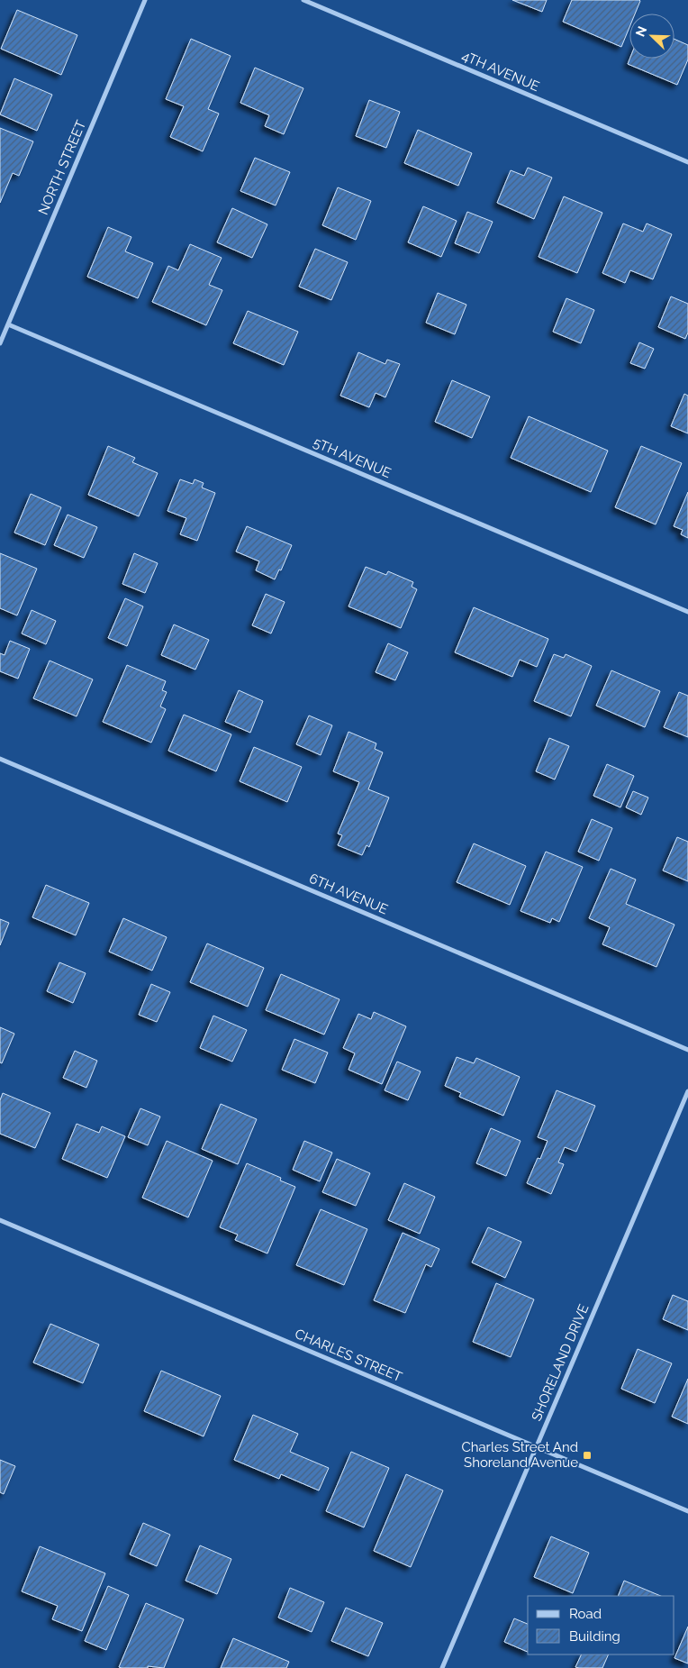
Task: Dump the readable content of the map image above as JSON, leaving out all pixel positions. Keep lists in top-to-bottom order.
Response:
{
  "streets": {
    "street": [
      "4TH AVENUE",
      "NORTH STREET",
      "5TH AVENUE",
      "6TH AVENUE",
      "CHARLES STREET",
      "SHORELAND DRIVE"
    ]
  },
  "crossings": [
    ["NORTH STREET", "5TH AVENUE"],
    ["CHARLES STREET", "SHORELAND DRIVE"]
  ],
  "places": {
    "transit": ["Charles Street And Shoreland Avenue"]
  },
  "legend": ["Road", "Building"],
  "north": "top left"
}
